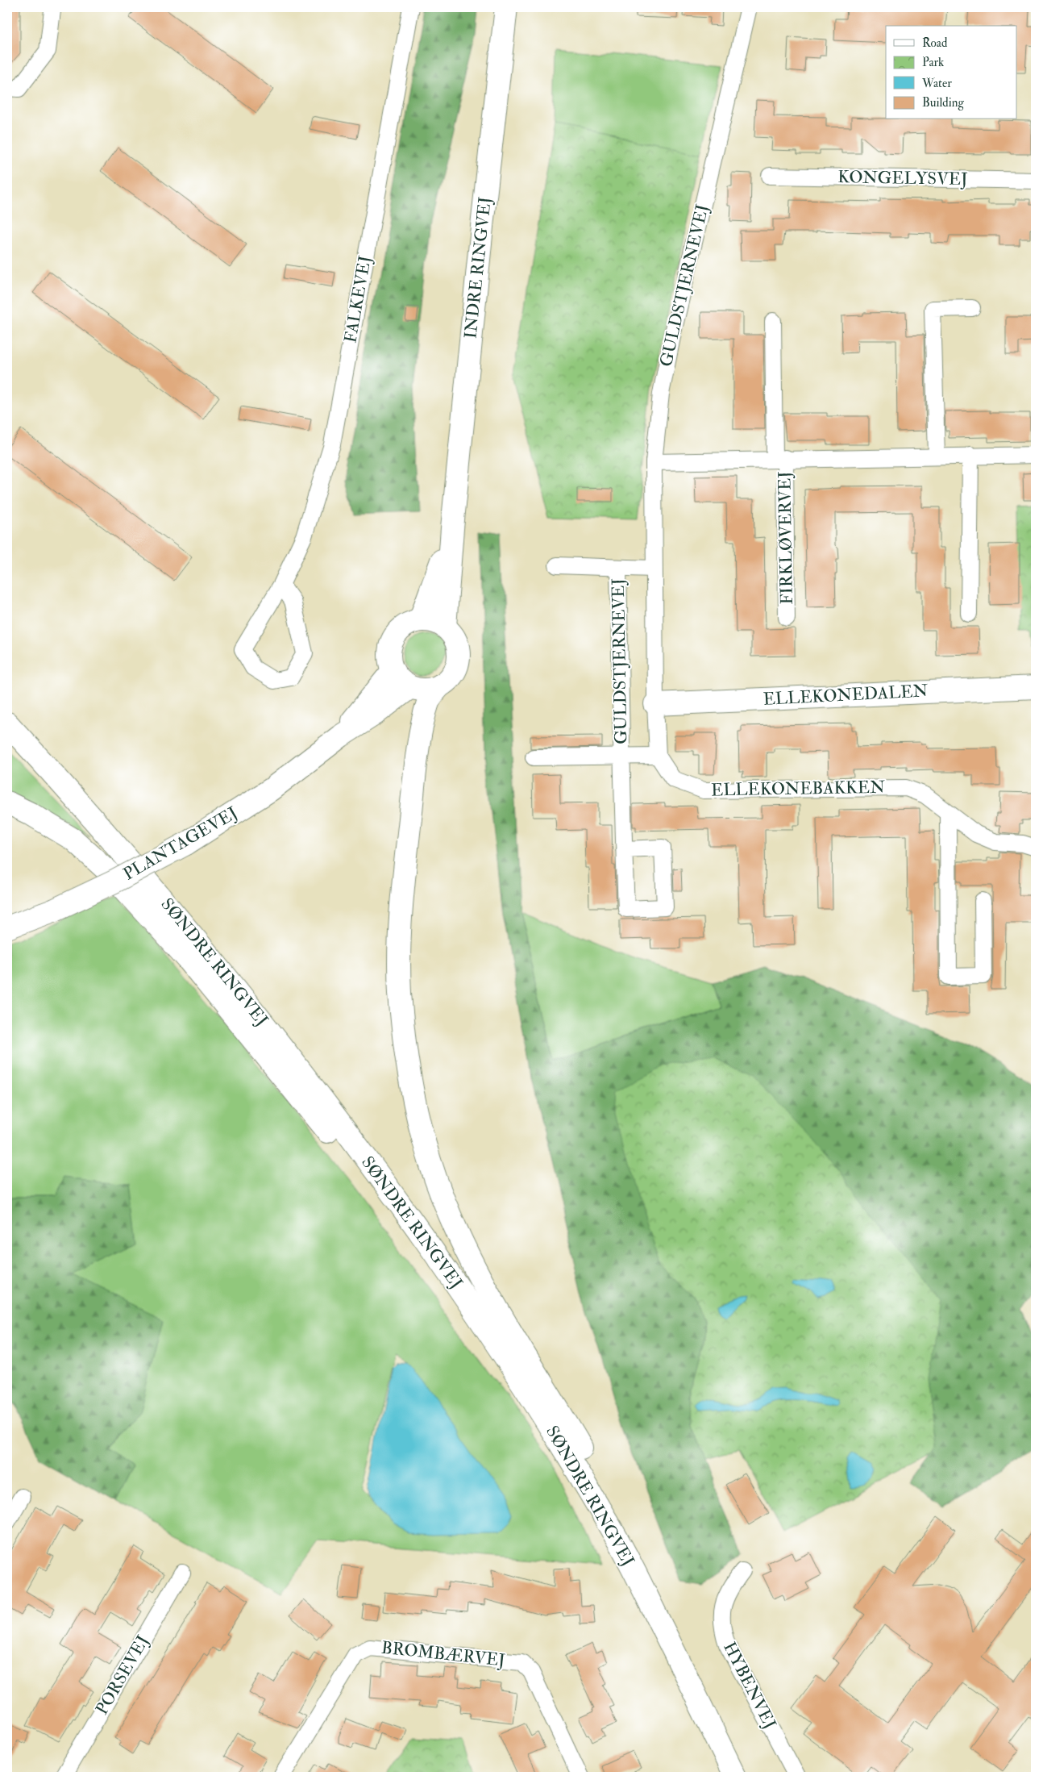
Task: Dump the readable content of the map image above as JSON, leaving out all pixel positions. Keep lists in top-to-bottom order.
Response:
{
  "streets": {
    "main road": [
      "INDRE RINGVEJ",
      "ELLEKONEDALEN",
      "PLANTAGEVEJ",
      "SØNDRE RINGVEJ"
    ],
    "street": [
      "KONGELYSVEJ",
      "GULDSTJERNEVEJ",
      "FALKEVEJ",
      "FIRKLØVERVEJ",
      "ELLEKONEBAKKEN",
      "BROMBÆRVEJ",
      "PORSEVEJ",
      "HYBENVEJ"
    ]
  },
  "crossings": [
    ["INDRE RINGVEJ", "PLANTAGEVEJ"],
    ["GULDSTJERNEVEJ", "FIRKLØVERVEJ"],
    ["GULDSTJERNEVEJ", "ELLEKONEDALEN"],
    ["GULDSTJERNEVEJ", "ELLEKONEBAKKEN"]
  ],
  "legend": [
    "Road",
    "Park",
    "Water",
    "Building"
  ]
}
